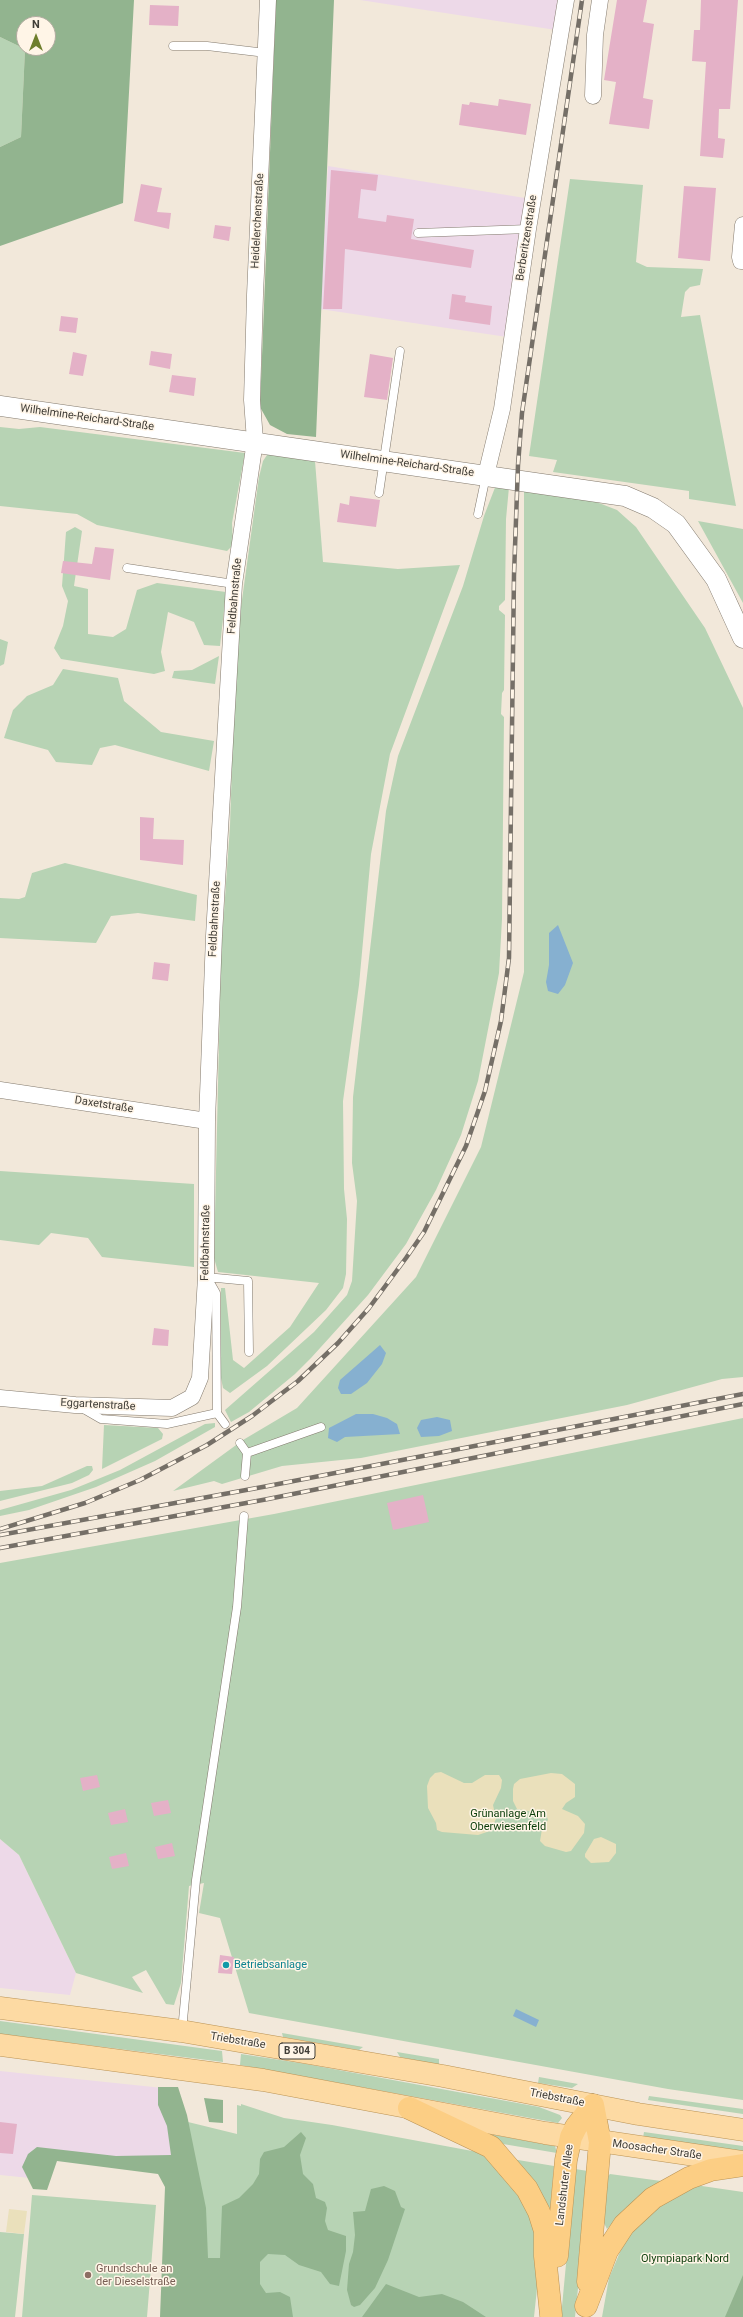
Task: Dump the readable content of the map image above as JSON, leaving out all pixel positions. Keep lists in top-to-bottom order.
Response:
{
  "streets": {
    "highway": ["Landshuter Allee"],
    "main road": ["Triebstraße", "B 304", "Moosacher Straße"],
    "street": [
      "Heidelerchenstraße",
      "Berberitzenstraße",
      "Wilhelmine-Reichard-Straße",
      "Feldbahnstraße",
      "Daxetstraße",
      "Eggartenstraße"
    ]
  },
  "crossings": [
    ["Heidelerchenstraße", "Wilhelmine-Reichard-Straße"],
    ["Heidelerchenstraße", "Feldbahnstraße"],
    ["Berberitzenstraße", "Wilhelmine-Reichard-Straße"],
    ["Wilhelmine-Reichard-Straße", "Feldbahnstraße"],
    ["Feldbahnstraße", "Daxetstraße"],
    ["Feldbahnstraße", "Eggartenstraße"],
    ["Triebstraße", "Landshuter Allee"],
    ["Moosacher Straße", "Landshuter Allee"]
  ],
  "parks": ["Grünanlage Am Oberwiesenfeld", "Olympiapark Nord"],
  "places": ["Betriebsanlage", "Grundschule an der Dieselstraße"],
  "north": "top"
}
